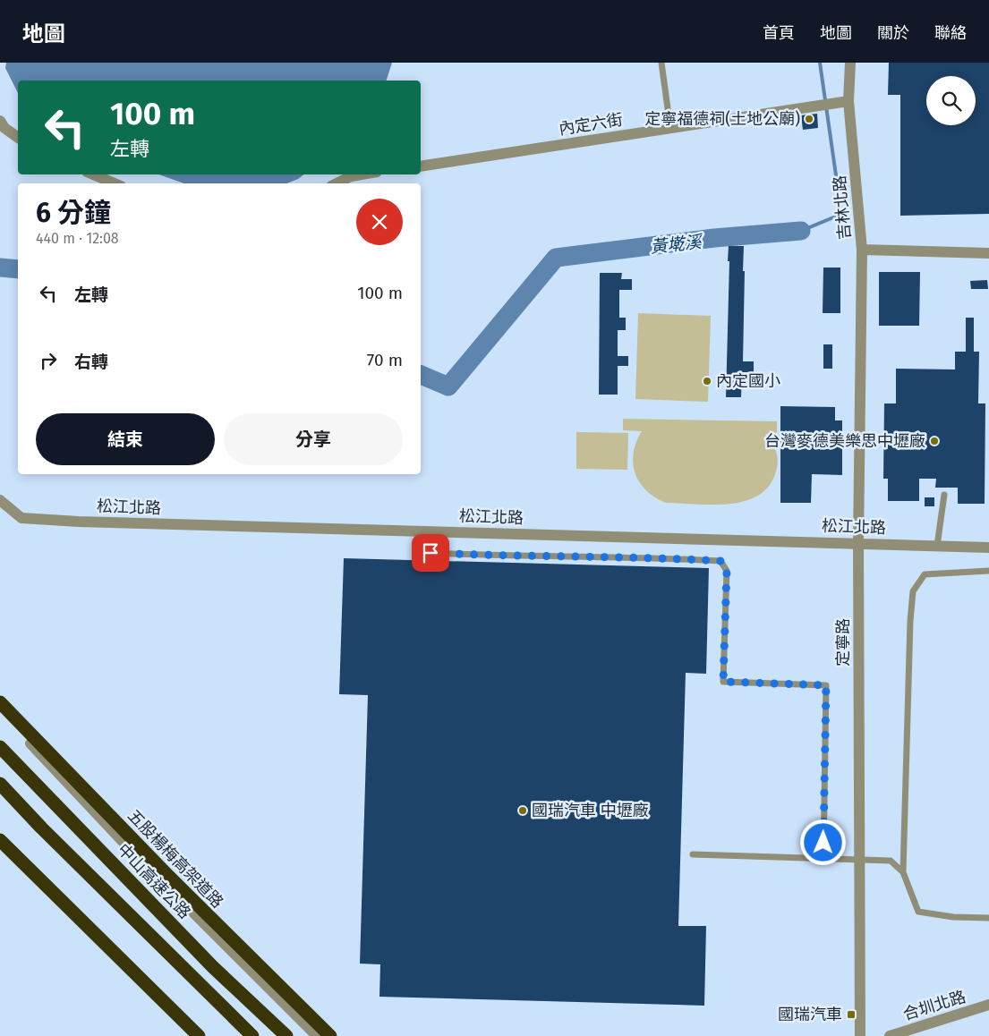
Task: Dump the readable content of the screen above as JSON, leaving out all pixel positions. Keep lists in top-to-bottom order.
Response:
{
  "streets": {
    "highway": ["五股楊梅高架道路", "中山高速公路"],
    "street": [
      "內定六街",
      "吉林北路",
      "松江北路",
      "定寧路",
      "合圳北路"
    ]
  },
  "crossings": [
    ["內定六街", "吉林北路"],
    ["吉林北路", "定寧路"],
    ["松江北路", "定寧路"]
  ],
  "water": ["黃墘溪"],
  "places": {
    "other": [
      "定寧福德祠(土地公廟)",
      "內定國小",
      "台灣麥德美樂思中壢廠",
      "國瑞汽車 中壢廠"
    ],
    "transit": ["國瑞汽車"]
  },
  "page": {
    "header": "地圖",
    "nav": [
      "首頁",
      "地圖",
      "關於",
      "聯絡"
    ],
    "turn": ["100 m", "左轉"],
    "heading": ["6 分鐘", "440 m · 12:08"],
    "list": [
      {
        "name": "左轉",
        "value": "100 m"
      },
      {
        "name": "右轉",
        "value": "70 m"
      }
    ],
    "buttons": ["結束", "分享"]
  }
}
